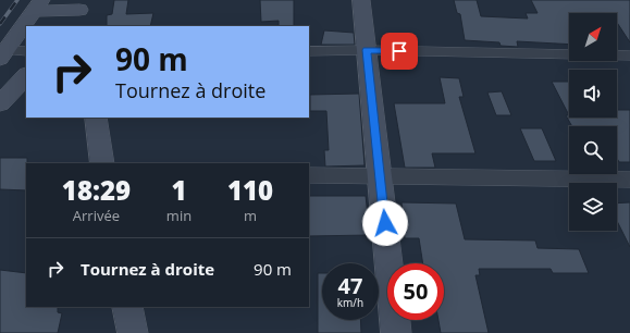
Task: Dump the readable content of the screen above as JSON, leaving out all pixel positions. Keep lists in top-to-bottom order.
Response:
{
  "north": "top right",
  "page": {
    "turn": ["90 m", "Tournez à droite"],
    "eta": [
      "18:29",
      "Arrivée",
      "1",
      "min",
      "110",
      "m"
    ],
    "list": [
      {
        "name": "Tournez à droite",
        "value": "90 m"
      }
    ],
    "speed": "47 km/h",
    "limit": "50"
  }
}
